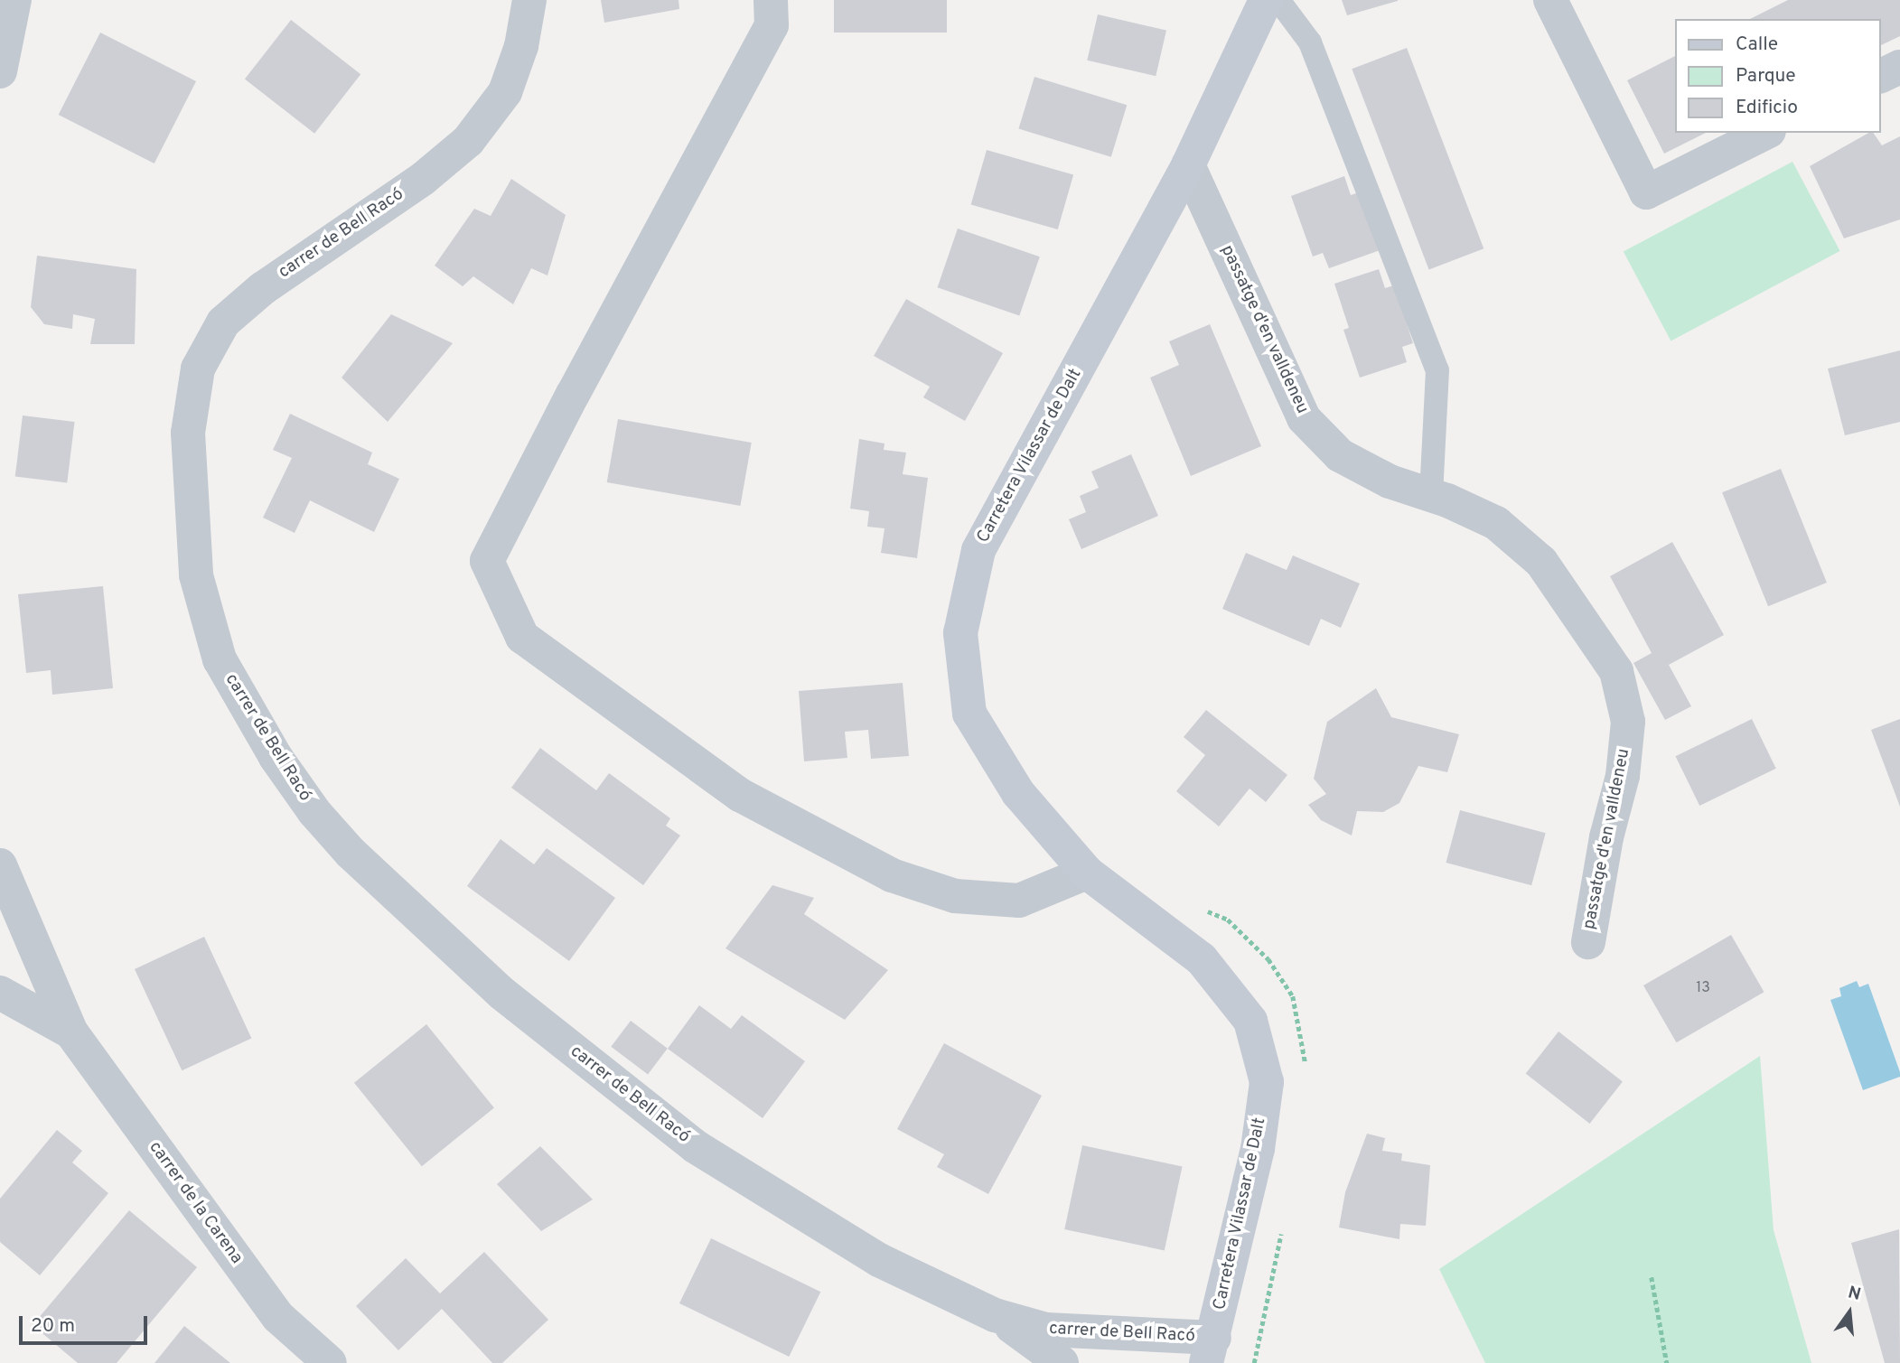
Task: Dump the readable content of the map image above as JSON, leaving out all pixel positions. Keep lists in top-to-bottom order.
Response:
{
  "streets": {
    "street": [
      "carrer de Bell Racó",
      "passatge d'en valldeneu",
      "Carretera Vilassar de Dalt",
      "carrer de la Carena"
    ]
  },
  "crossings": [
    ["carrer de Bell Racó", "Carretera Vilassar de Dalt"],
    ["passatge d'en valldeneu", "Carretera Vilassar de Dalt"]
  ],
  "house_numbers": ["13"],
  "legend": ["Calle", "Parque", "Edificio"],
  "scale_bar": "20 m",
  "north": "top"
}
